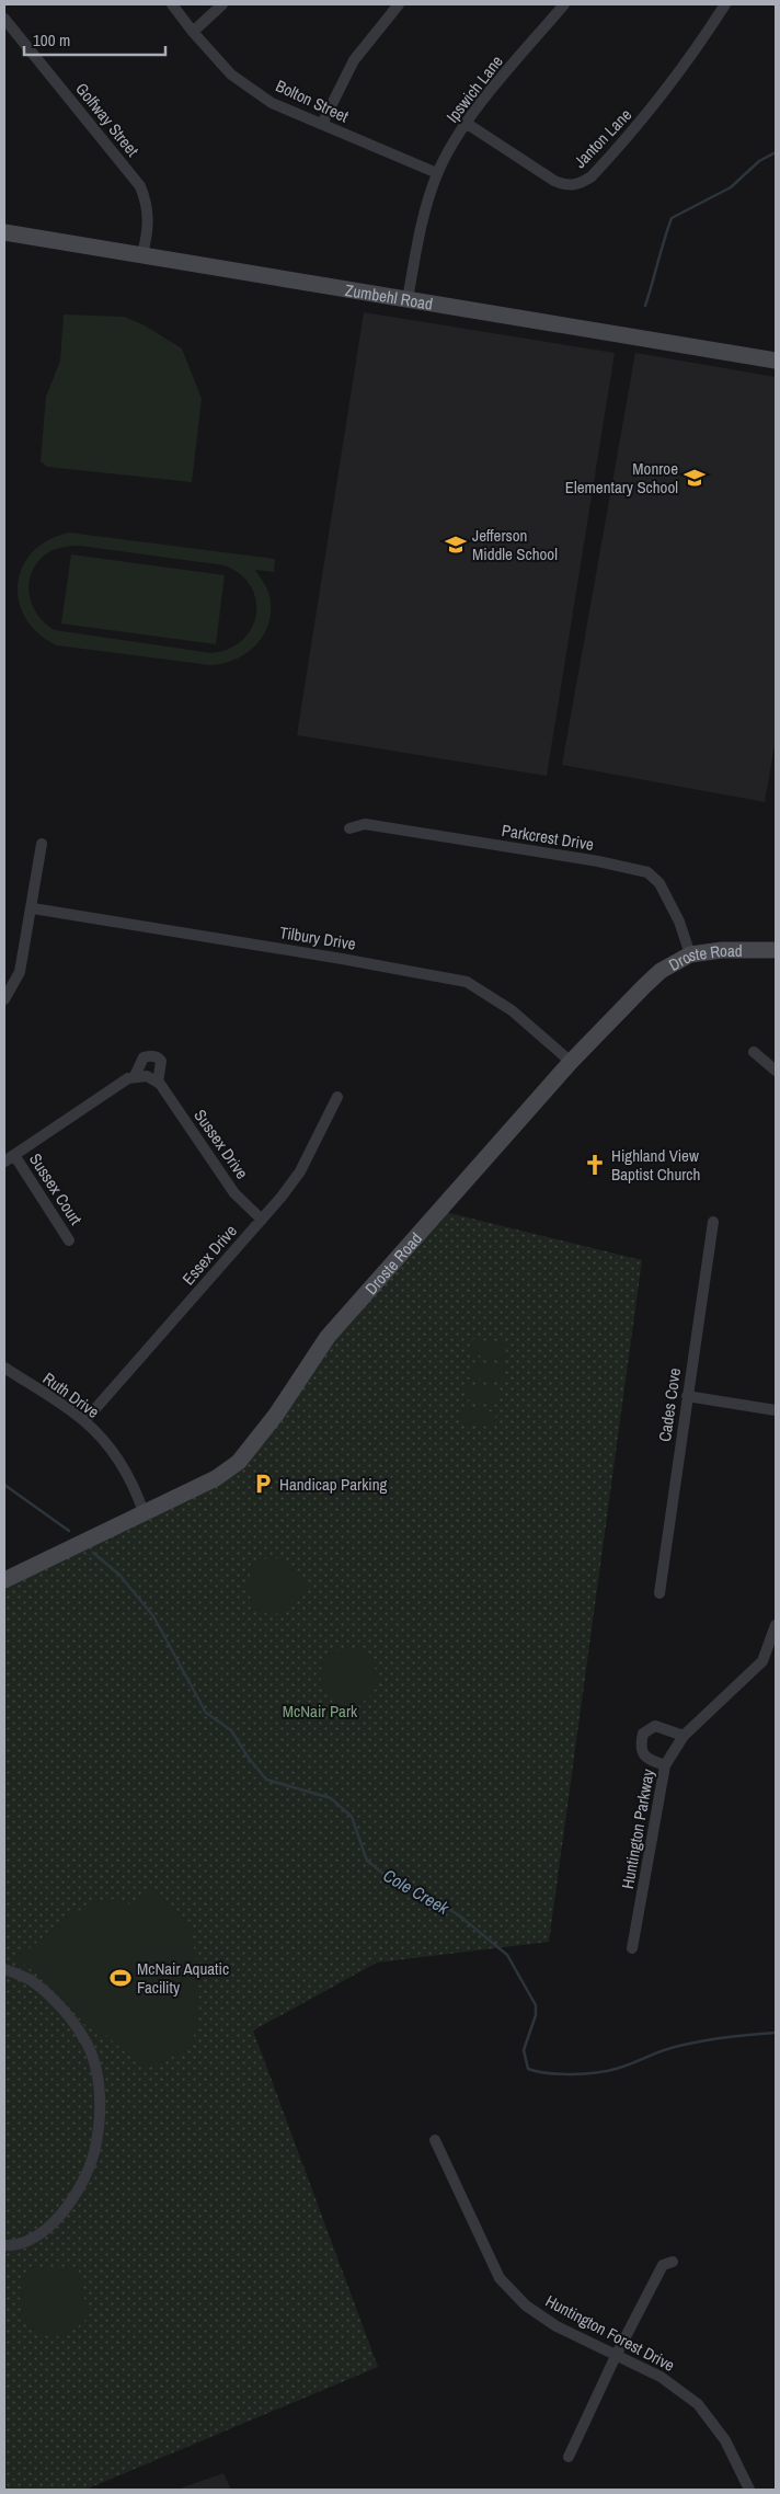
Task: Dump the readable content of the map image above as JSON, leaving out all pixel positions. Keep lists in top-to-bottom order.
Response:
{
  "streets": {
    "street": [
      "Ipswich Lane",
      "Bolton Street",
      "Golfway Street",
      "Janton Lane",
      "Zumbehl Road",
      "Parkcrest Drive",
      "Tilbury Drive",
      "Droste Road",
      "Sussex Drive",
      "Sussex Court",
      "Essex Drive",
      "Ruth Drive",
      "Cades Cove",
      "Huntington Parkway",
      "Huntington Forest Drive"
    ]
  },
  "crossings": [
    ["Ipswich Lane", "Bolton Street"],
    ["Ipswich Lane", "Janton Lane"],
    ["Ipswich Lane", "Zumbehl Road"],
    ["Golfway Street", "Zumbehl Road"],
    ["Parkcrest Drive", "Droste Road"],
    ["Tilbury Drive", "Droste Road"],
    ["Droste Road", "Ruth Drive"],
    ["Sussex Drive", "Essex Drive"],
    ["Essex Drive", "Ruth Drive"]
  ],
  "water": ["Cole Creek"],
  "parks": ["McNair Park"],
  "places": {
    "school or university": ["Monroe Elementary School", "Jefferson Middle School"],
    "church": ["Highland View Baptist Church"],
    "parking": ["Handicap Parking"],
    "sports": ["McNair Aquatic Facility"]
  },
  "scale_bar": "100 m"
}
